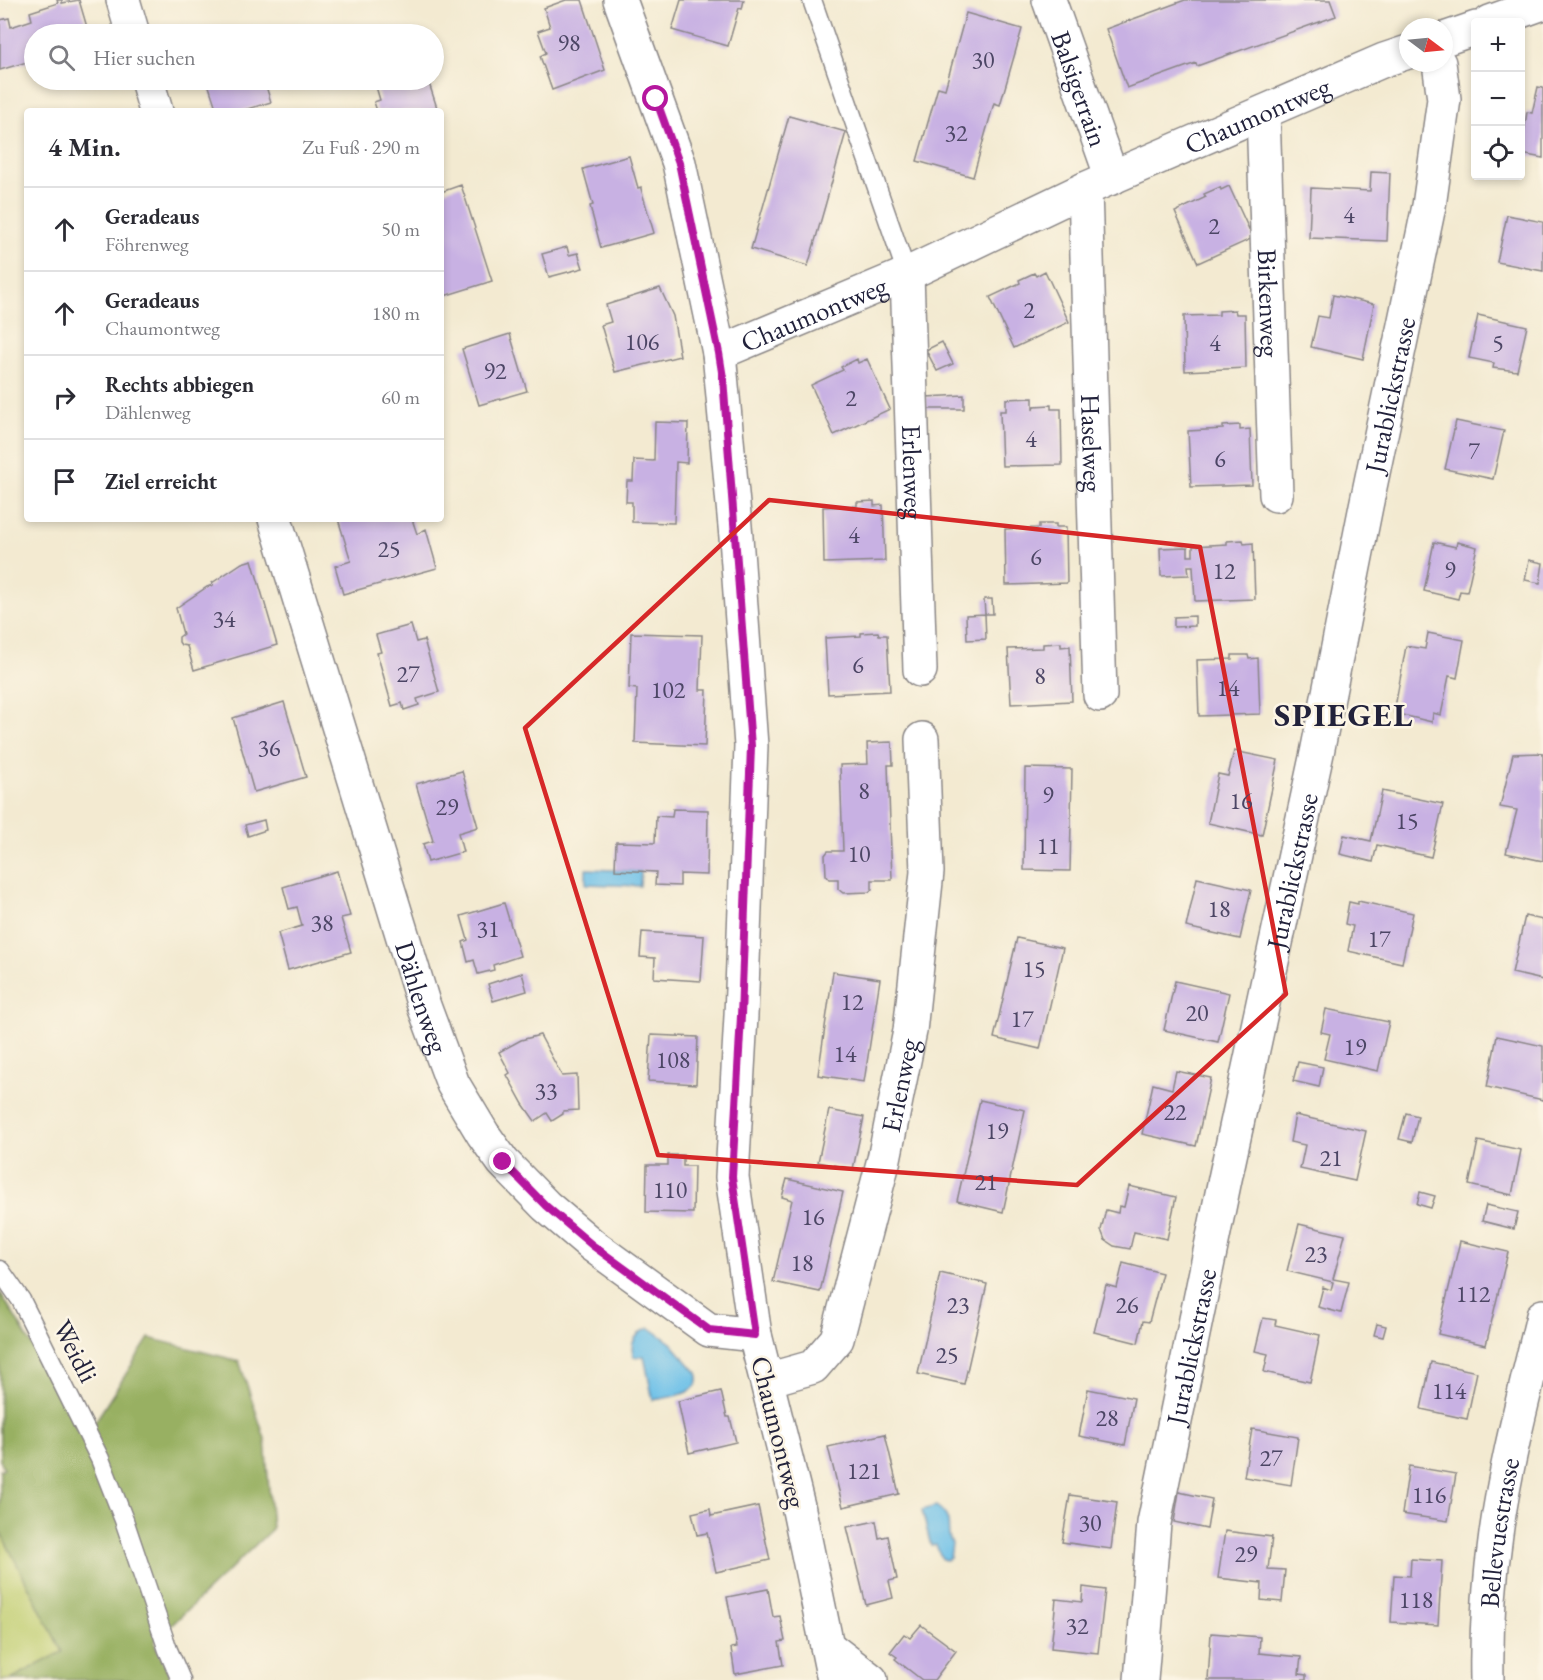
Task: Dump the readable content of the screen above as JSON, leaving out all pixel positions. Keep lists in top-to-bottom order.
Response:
{
  "streets": {
    "street": [
      "Balsigerrain",
      "Chaumontweg",
      "Birkenweg",
      "Jurablickstrasse",
      "Haselweg",
      "Erlenweg",
      "Dählenweg",
      "Bellevuestrasse"
    ],
    "lane": ["Weidli"]
  },
  "crossings": [
    ["Balsigerrain", "Chaumontweg"],
    ["Balsigerrain", "Haselweg"],
    ["Chaumontweg", "Birkenweg"],
    ["Chaumontweg", "Haselweg"],
    ["Chaumontweg", "Erlenweg"],
    ["Chaumontweg", "Dählenweg"]
  ],
  "districts": ["SPIEGEL"],
  "house_numbers": [
    "98",
    "30",
    "32",
    "4",
    "2",
    "2",
    "106",
    "4",
    "5",
    "92",
    "2",
    "4",
    "7",
    "6",
    "4",
    "25",
    "6",
    "9",
    "12",
    "34",
    "6",
    "27",
    "8",
    "14",
    "102",
    "36",
    "8",
    "9",
    "16",
    "29",
    "15",
    "11",
    "10",
    "18",
    "38",
    "31",
    "17",
    "15",
    "12",
    "20",
    "17",
    "19",
    "14",
    "108",
    "33",
    "22",
    "19",
    "21",
    "21",
    "110",
    "16",
    "23",
    "18",
    "112",
    "23",
    "26",
    "25",
    "114",
    "28",
    "27",
    "121",
    "116",
    "30",
    "29",
    "118",
    "32"
  ],
  "north": "right",
  "page": {
    "map_buttons": ["+", "−"],
    "search": "Hier suchen",
    "heading": ["4 Min.", "Zu Fuß · 290 m"],
    "list": [
      ["Geradeaus", "Föhrenweg", "50 m"],
      ["Geradeaus", "Chaumontweg", "180 m"],
      ["Rechts abbiegen", "Dählenweg", "60 m"],
      "Ziel erreicht"
    ]
  }
}
